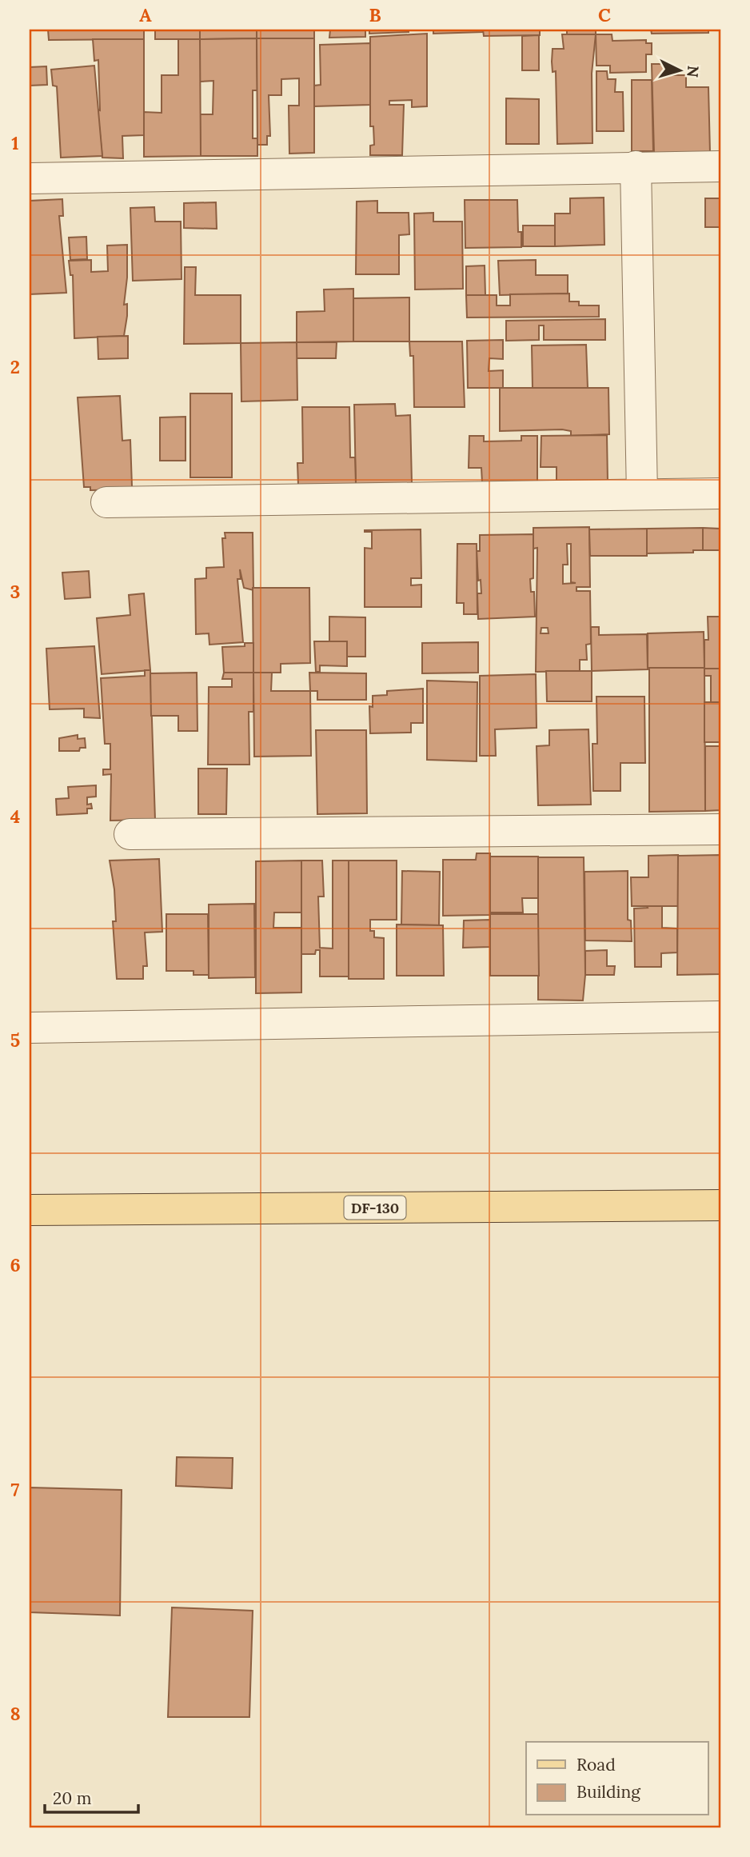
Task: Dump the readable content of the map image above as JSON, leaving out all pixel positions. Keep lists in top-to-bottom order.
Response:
{
  "streets": {
    "main road": ["DF-130"]
  },
  "legend": ["Road", "Building"],
  "scale_bar": "20 m",
  "north": "right",
  "grid": {
    "columns": ["A", "B", "C"],
    "rows": [
      "1",
      "2",
      "3",
      "4",
      "5",
      "6",
      "7",
      "8"
    ]
  }
}
